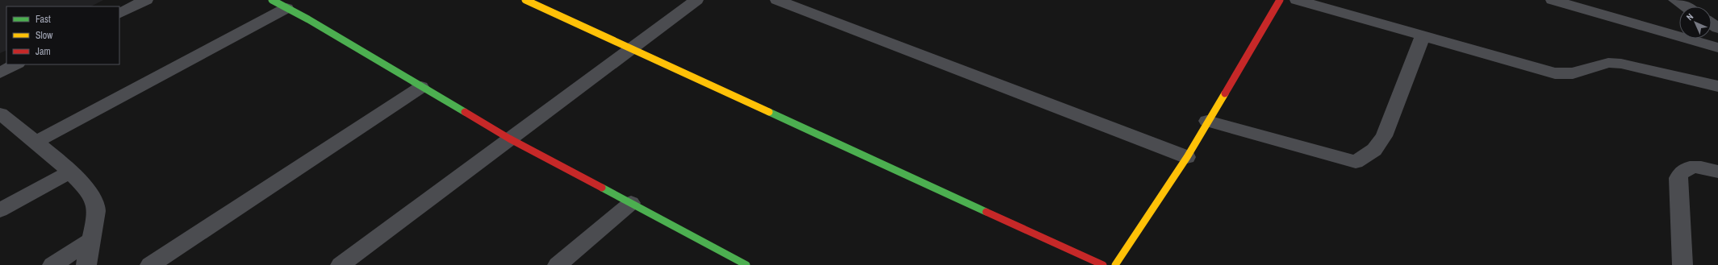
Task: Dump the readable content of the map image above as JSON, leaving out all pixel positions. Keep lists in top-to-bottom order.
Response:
{
  "legend": ["Fast", "Slow", "Jam"],
  "north": "top left"
}
